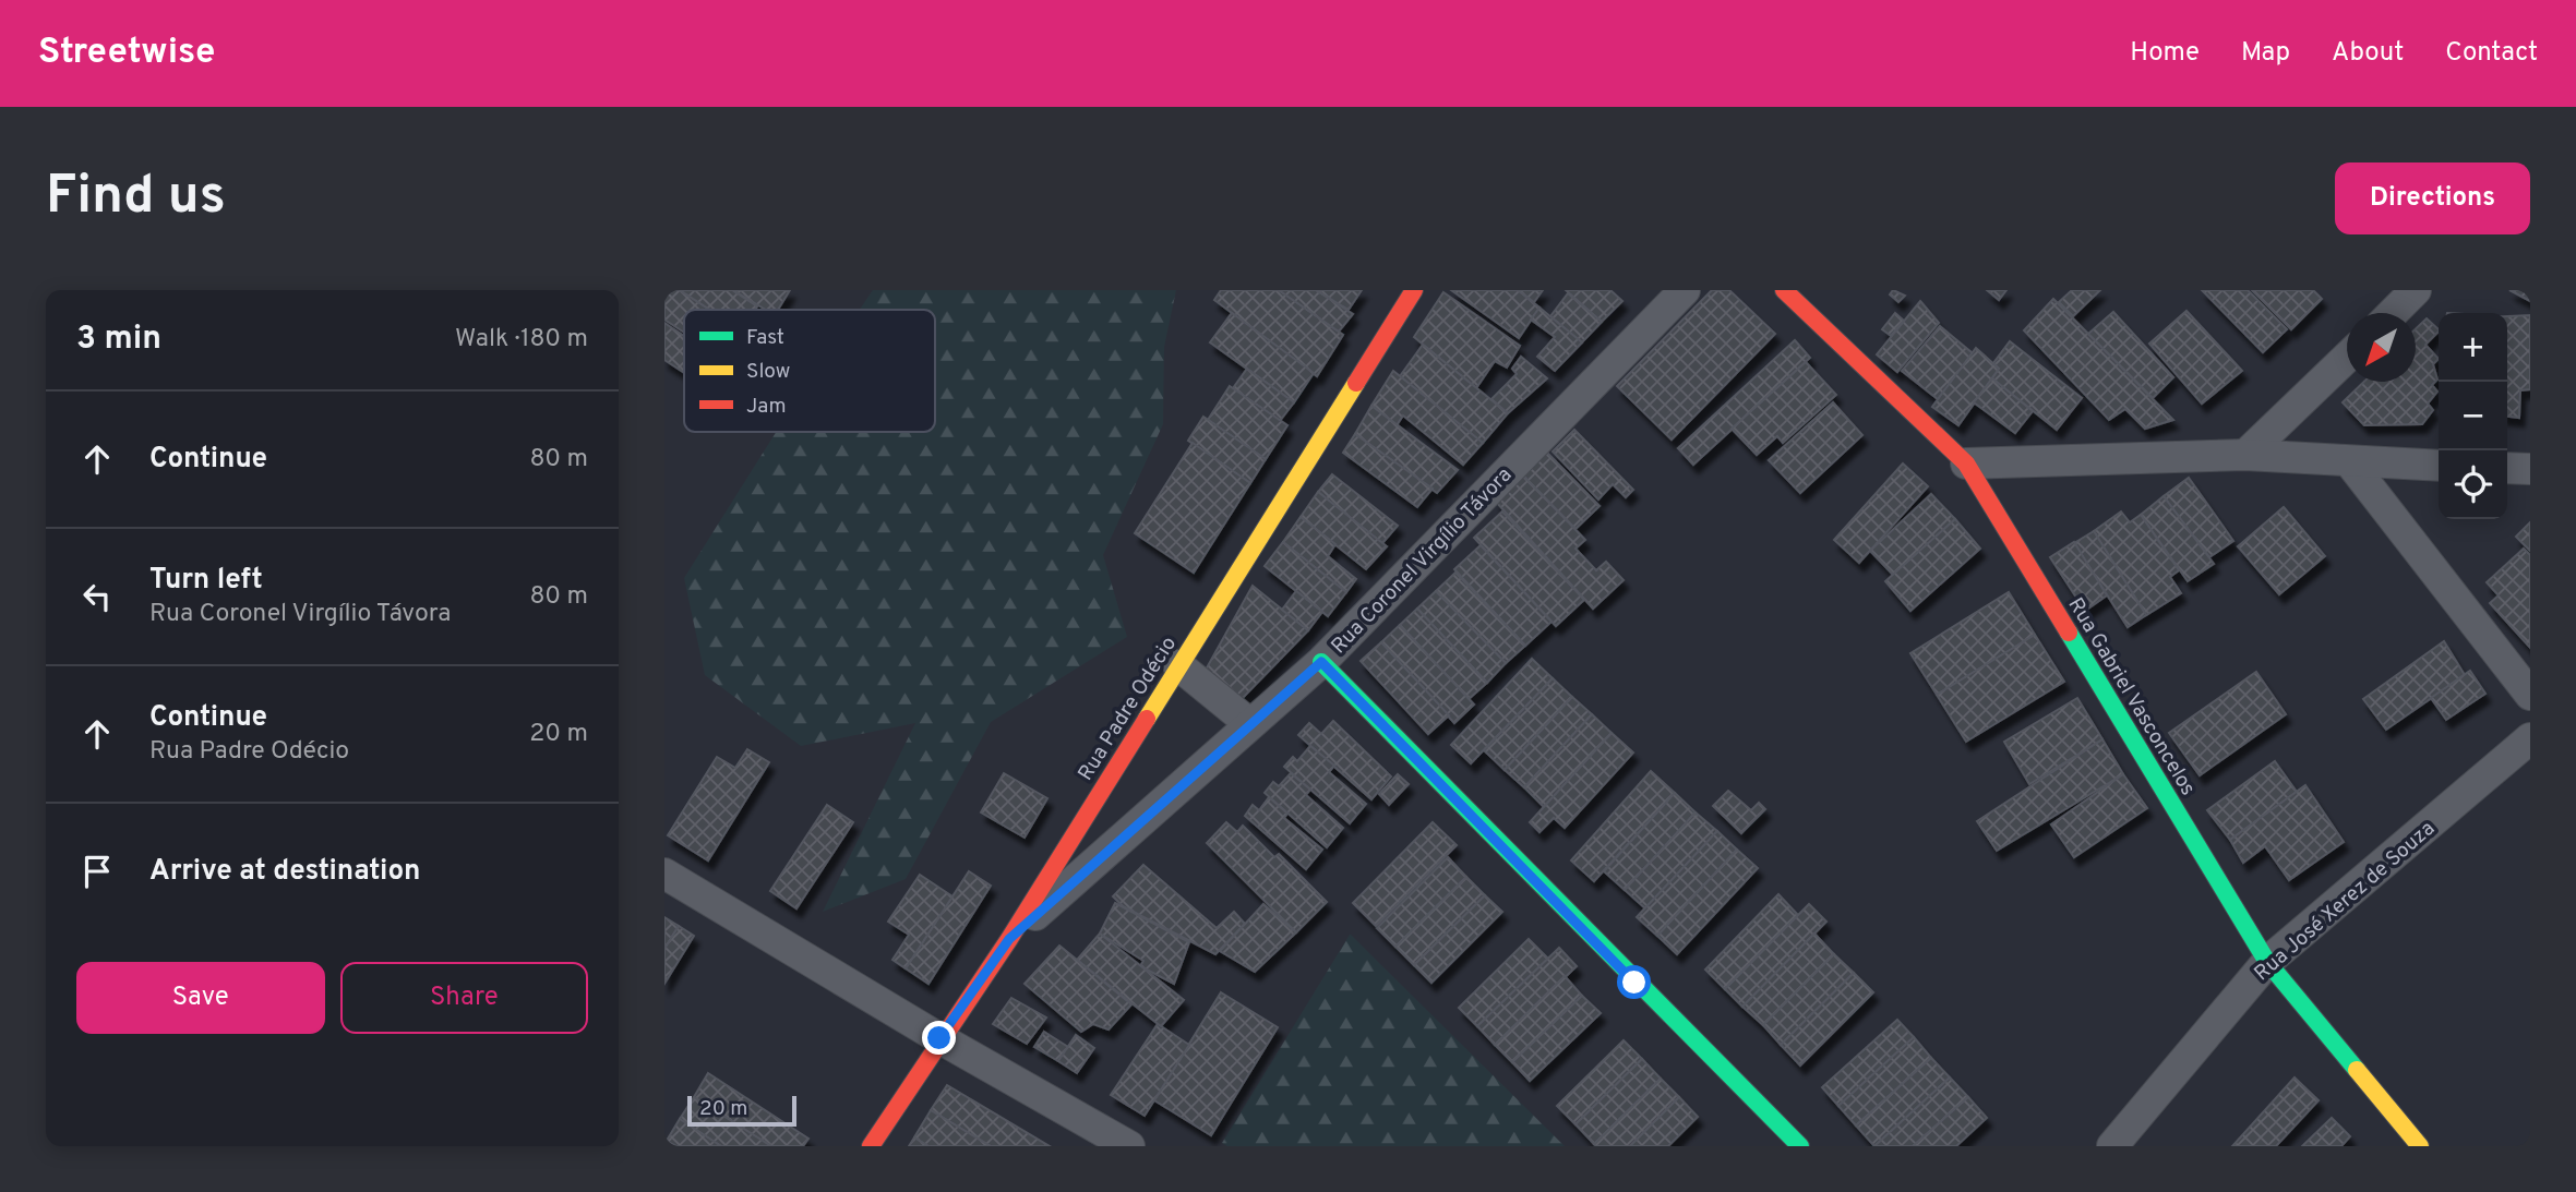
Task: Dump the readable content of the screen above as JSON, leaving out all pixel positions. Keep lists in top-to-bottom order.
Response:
{
  "streets": {
    "street": [
      "Rua Coronel Virgílio Távora",
      "Rua Gabriel Vasconcelos",
      "Rua Padre Odécio",
      "Rua José Xerez de Souza"
    ]
  },
  "crossings": [
    ["Rua Coronel Virgílio Távora", "Rua Padre Odécio"],
    ["Rua Gabriel Vasconcelos", "Rua José Xerez de Souza"]
  ],
  "legend": ["Fast", "Slow", "Jam"],
  "scale_bar": "20 m",
  "north": "bottom left",
  "page": {
    "header": "Streetwise",
    "nav": [
      "Home",
      "Map",
      "About",
      "Contact"
    ],
    "buttons": [
      "Directions",
      ["Save", "Share"]
    ],
    "title": "Find us",
    "heading": ["3 min", "Walk · 180 m"],
    "map_buttons": ["+", "−"],
    "list": [
      ["Continue", "80 m"],
      ["Turn left", "Rua Coronel Virgílio Távora", "80 m"],
      ["Continue", "Rua Padre Odécio", "20 m"],
      "Arrive at destination"
    ],
    "scale": "20 m"
  }
}
